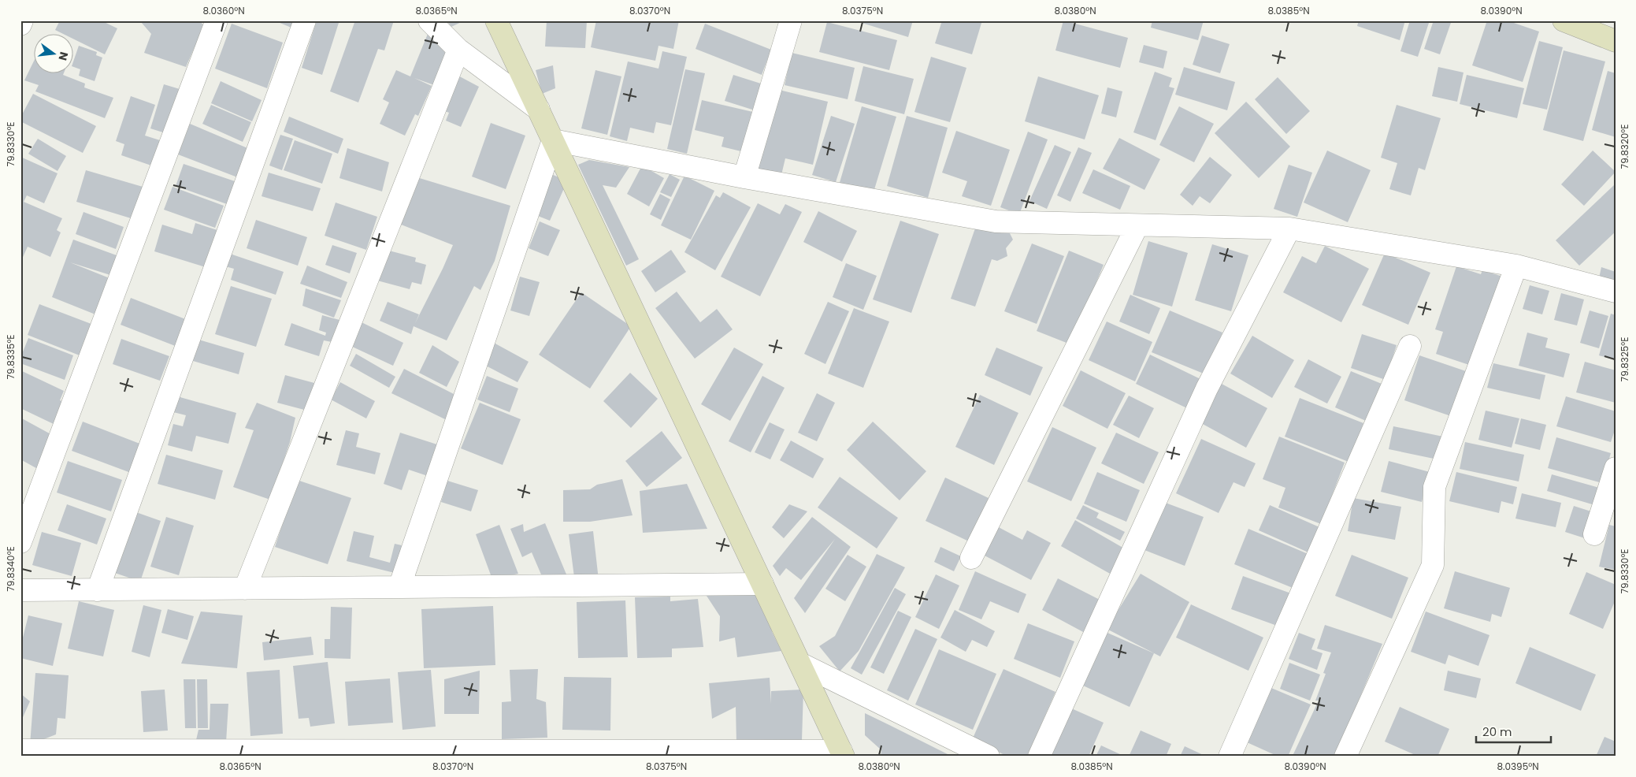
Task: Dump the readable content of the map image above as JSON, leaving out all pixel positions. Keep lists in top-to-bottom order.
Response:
{
  "scale_bar": "20 m",
  "north": "right",
  "coordinates": [
    "8.0360°N",
    "8.0365°N",
    "8.0370°N",
    "8.0375°N",
    "8.0380°N",
    "8.0385°N",
    "8.0390°N",
    "79.8330°E",
    "79.8320°E",
    "79.8335°E",
    "79.8325°E",
    "79.8340°E",
    "8.0395°N"
  ]
}
